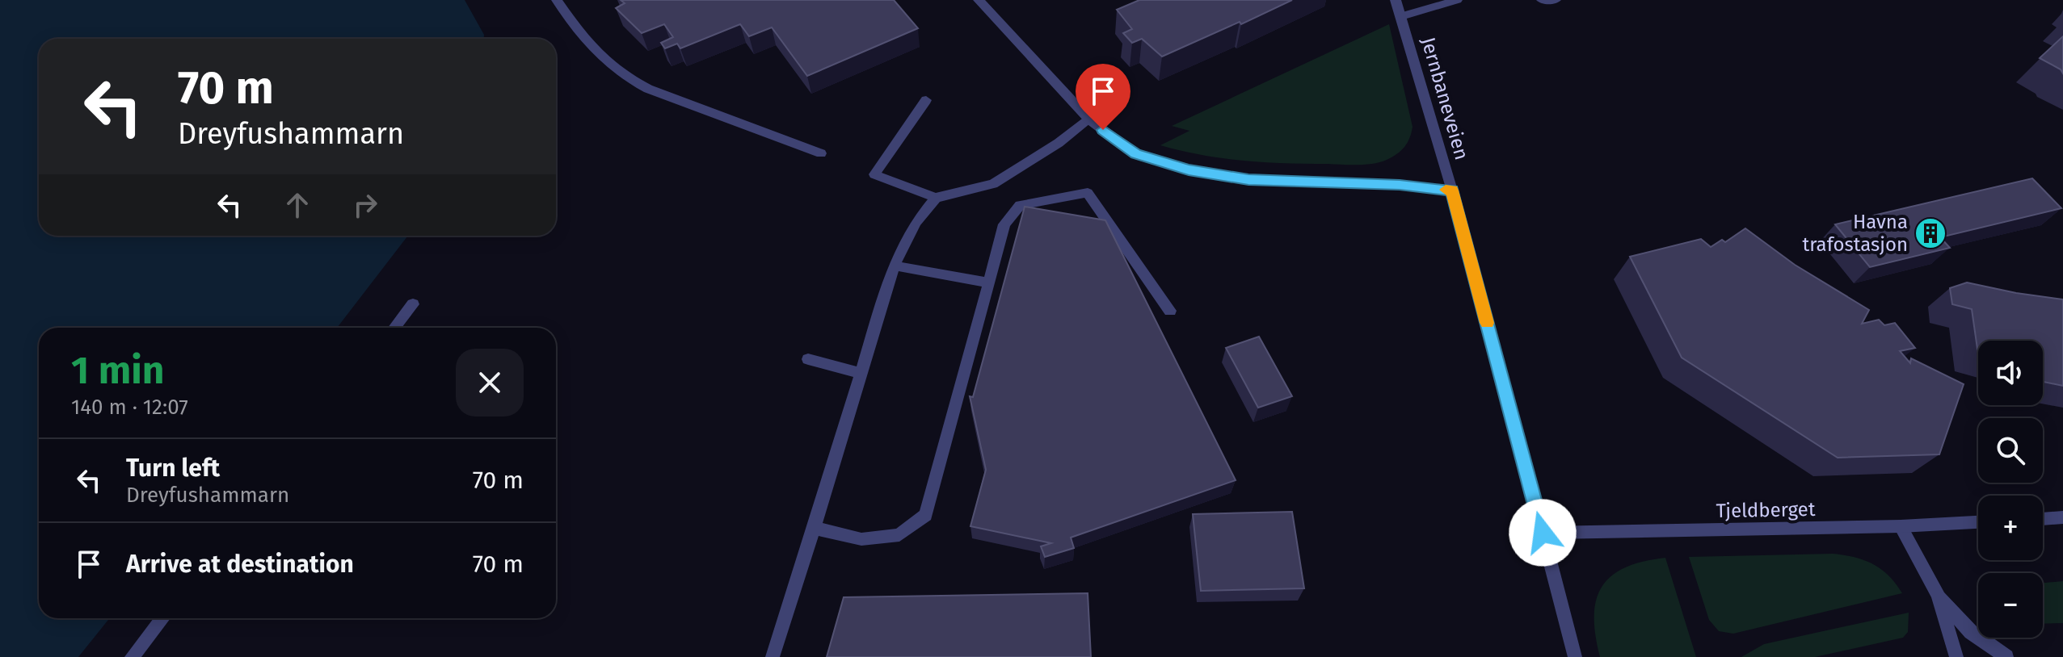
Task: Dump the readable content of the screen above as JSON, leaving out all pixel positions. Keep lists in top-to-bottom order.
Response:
{
  "streets": {
    "street": ["Jernbaneveien", "Tjeldberget"]
  },
  "crossings": [
    ["Jernbaneveien", "Tjeldberget"]
  ],
  "places": {
    "building": ["Havna trafostasjon"]
  },
  "page": {
    "turn": ["70 m", "Dreyfushammarn"],
    "heading": ["1 min", "140 m · 12:07"],
    "map_buttons": ["+", "−"],
    "list": [
      {
        "name": "Turn left",
        "note": "Dreyfushammarn",
        "value": "70 m"
      },
      {
        "name": "Arrive at destination",
        "value": "70 m"
      }
    ]
  }
}
